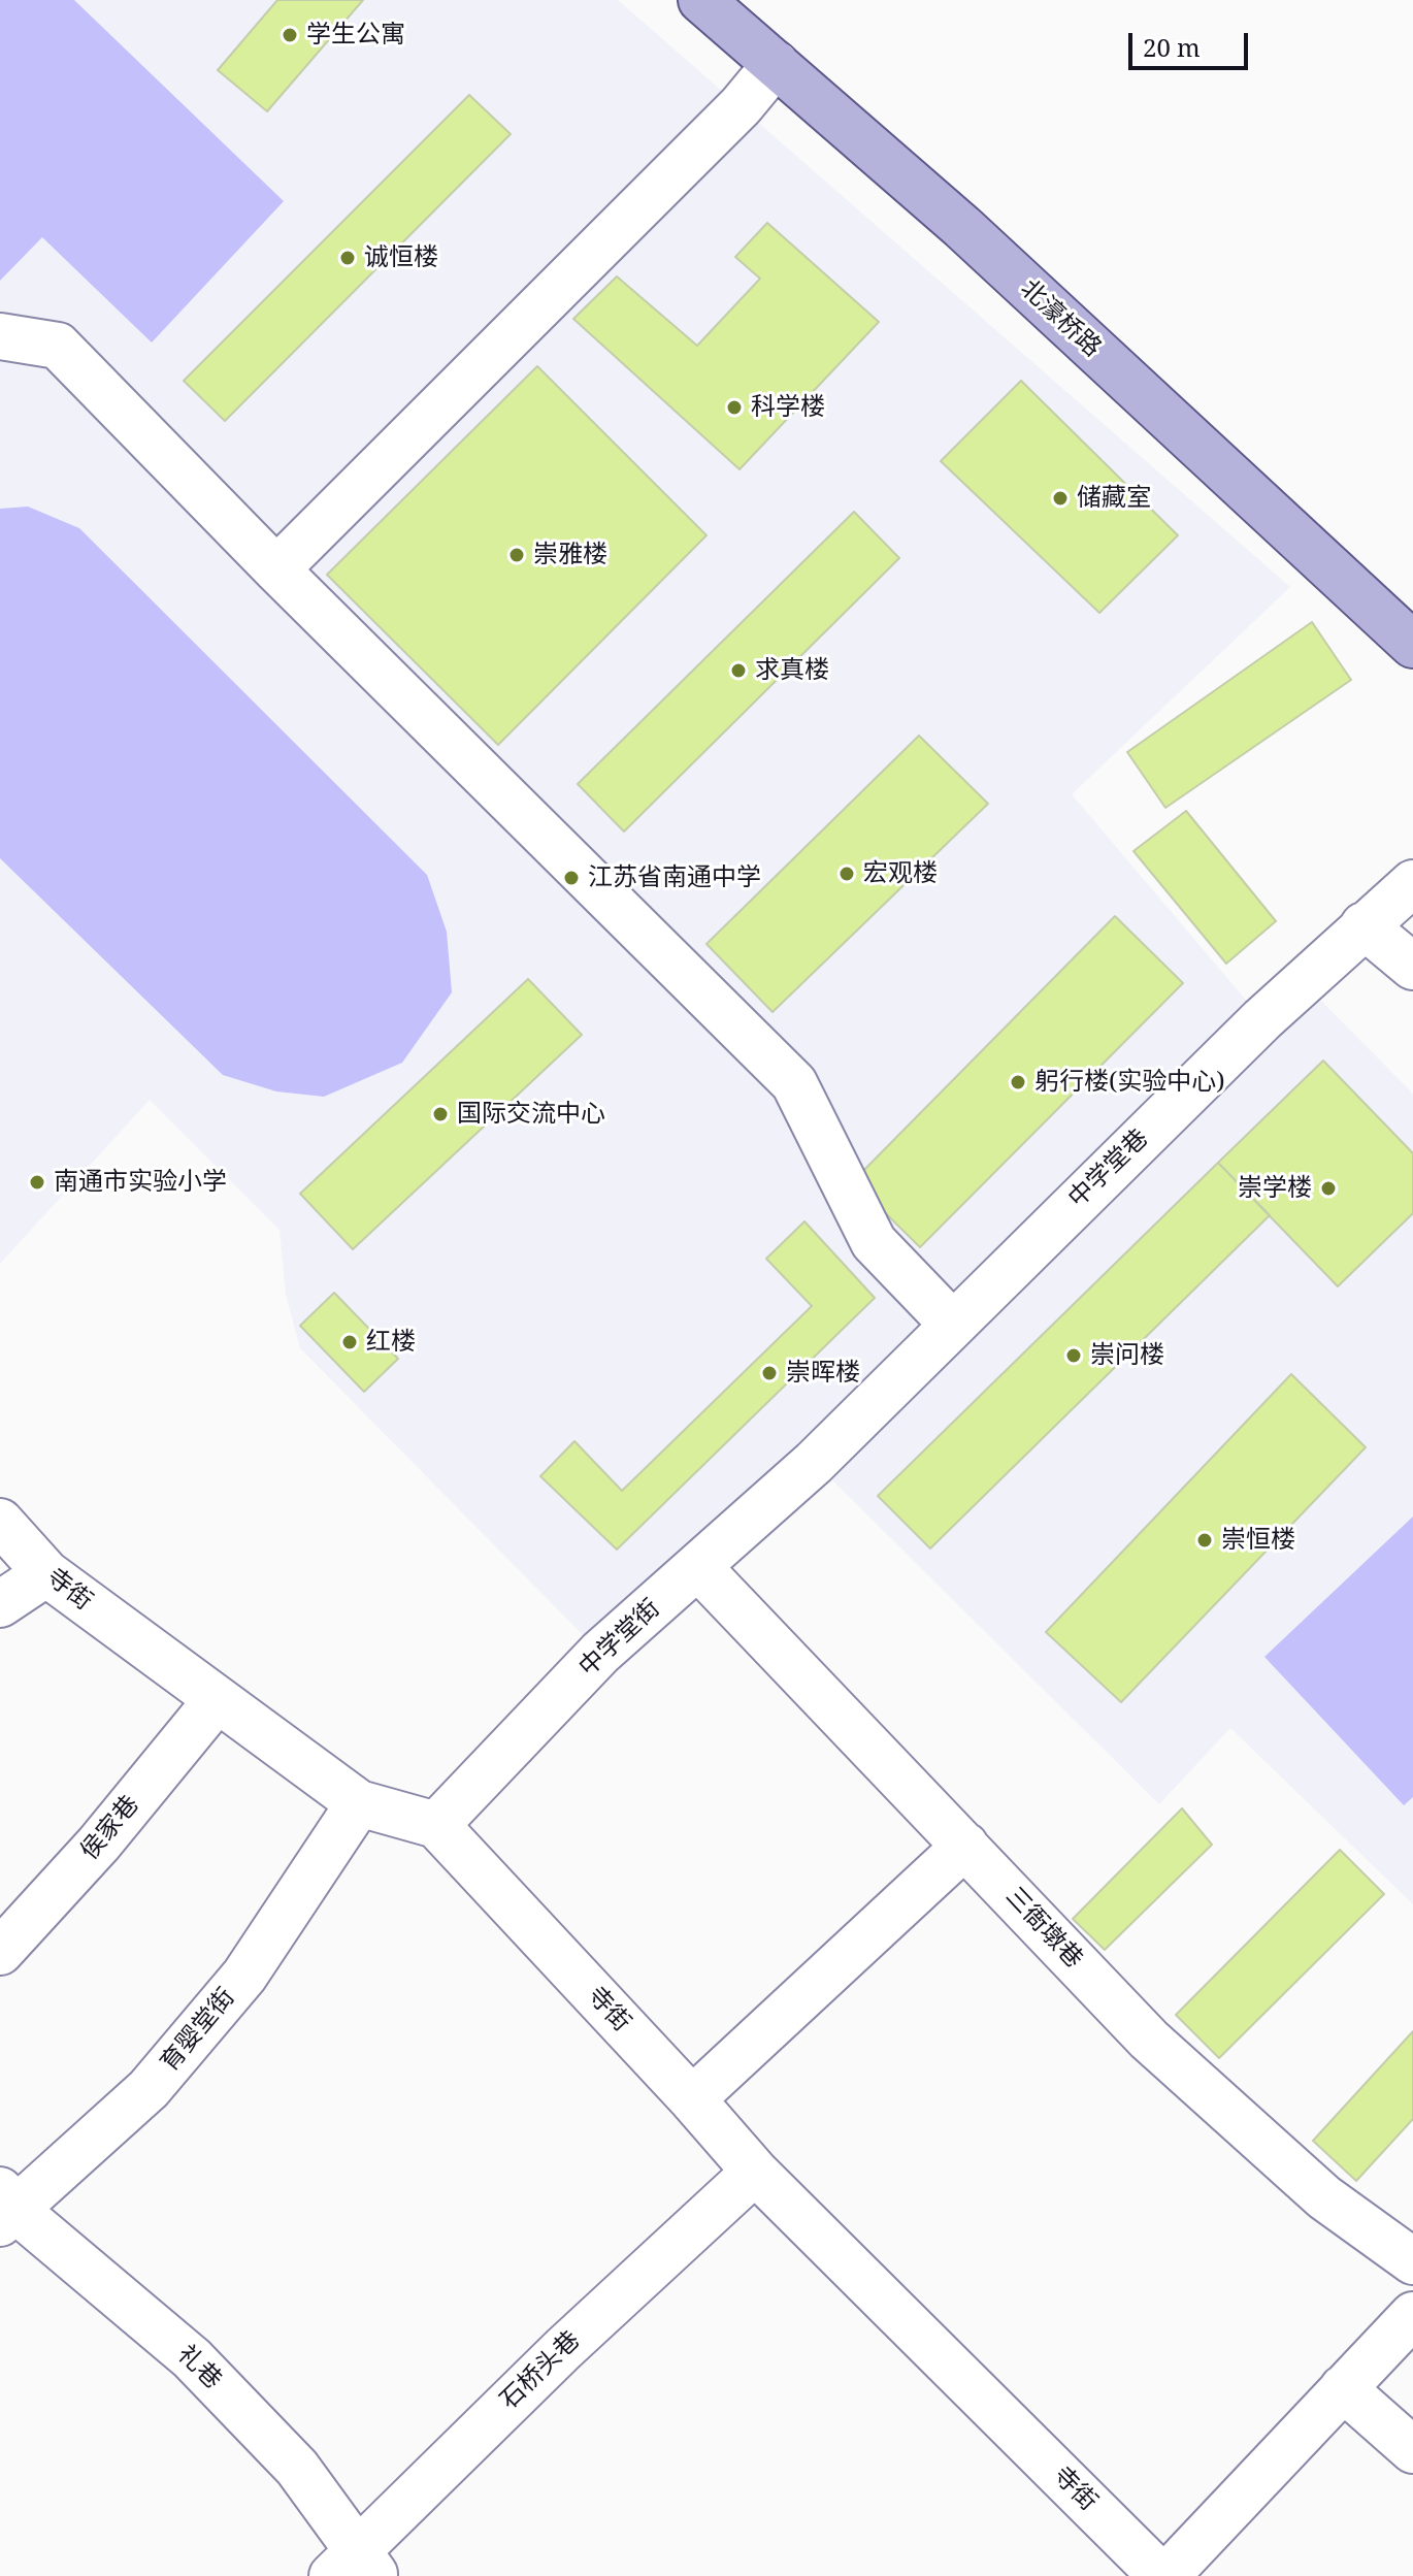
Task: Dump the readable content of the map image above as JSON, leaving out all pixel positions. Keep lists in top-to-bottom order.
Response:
{
  "streets": {
    "main road": ["北濠桥路"],
    "street": [
      "中学堂巷",
      "寺街",
      "中学堂街",
      "侯家巷",
      "三衙墩巷",
      "育婴堂街",
      "礼巷",
      "石桥头巷"
    ]
  },
  "crossings": [
    ["中学堂巷", "中学堂街"],
    ["寺街", "中学堂街"],
    ["寺街", "侯家巷"],
    ["寺街", "育婴堂街"],
    ["寺街", "石桥头巷"],
    ["中学堂街", "三衙墩巷"],
    ["育婴堂街", "礼巷"],
    ["礼巷", "石桥头巷"]
  ],
  "places": [
    "学生公寓",
    "诚恒楼",
    "科学楼",
    "储藏室",
    "崇雅楼",
    "求真楼",
    "宏观楼",
    "江苏省南通中学",
    "躬行楼(实验中心)",
    "国际交流中心",
    "南通市实验小学",
    "崇学楼",
    "红楼",
    "崇问楼",
    "崇晖楼",
    "崇恒楼"
  ],
  "scale_bar": "20 m"
}
